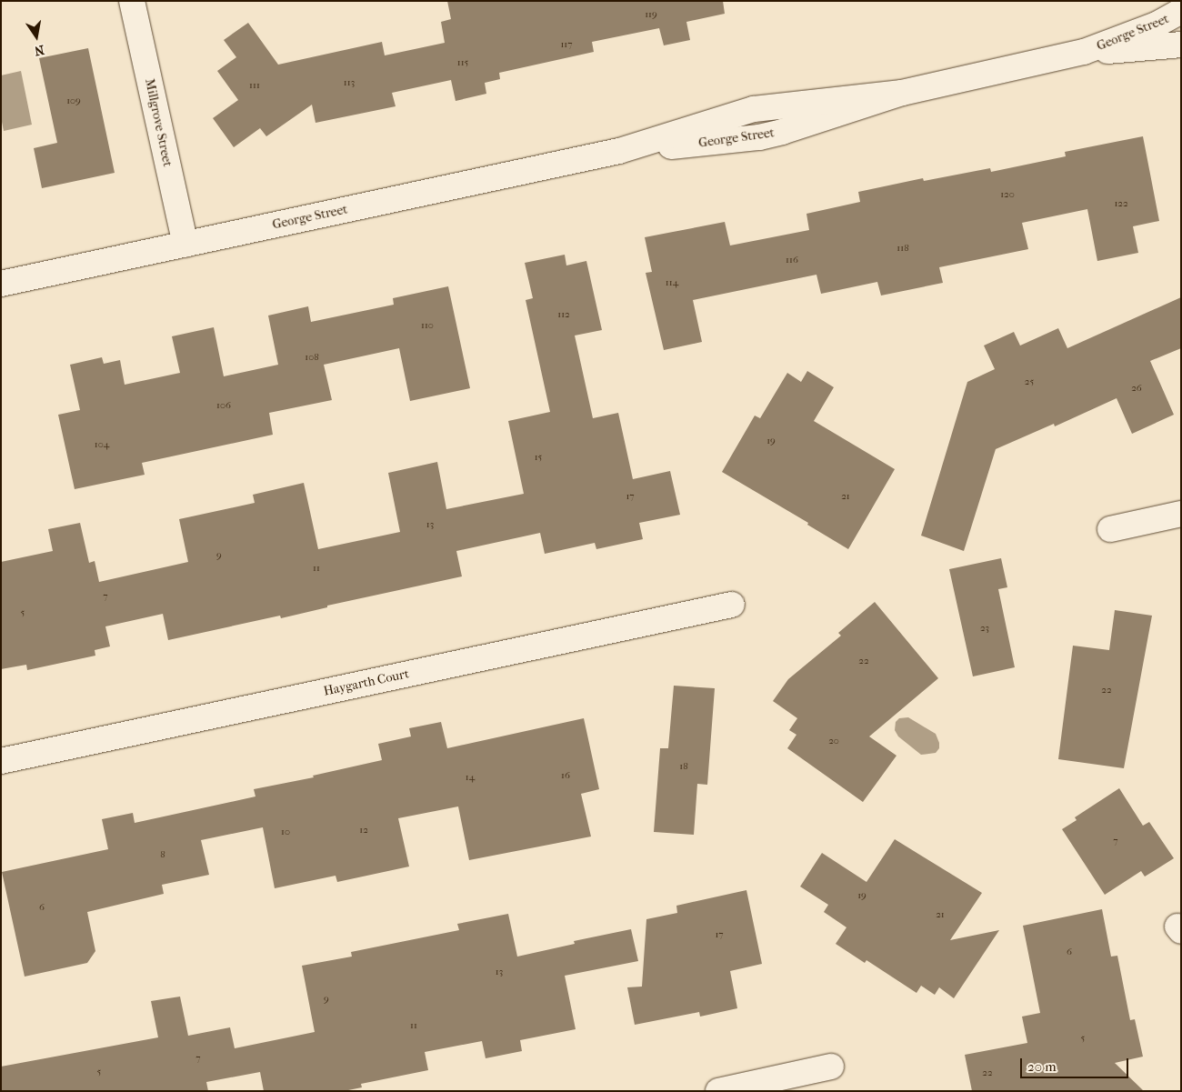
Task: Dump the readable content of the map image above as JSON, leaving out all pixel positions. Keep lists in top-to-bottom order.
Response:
{
  "streets": {
    "street": ["George Street", "Millgrove Street", "Haygarth Court"]
  },
  "crossings": [
    ["George Street", "Millgrove Street"]
  ],
  "house_numbers": [
    "119",
    "117",
    "115",
    "113",
    "111",
    "109",
    "120",
    "122",
    "118",
    "116",
    "114",
    "112",
    "110",
    "108",
    "25",
    "26",
    "106",
    "19",
    "104",
    "15",
    "17",
    "21",
    "13",
    "9",
    "11",
    "7",
    "5",
    "23",
    "22",
    "22",
    "20",
    "18",
    "16",
    "14",
    "12",
    "10",
    "7",
    "8",
    "19",
    "6",
    "21",
    "17",
    "6",
    "13",
    "9",
    "11",
    "5",
    "7",
    "5",
    "22"
  ],
  "scale_bar": "20 m",
  "north": "bottom"
}
